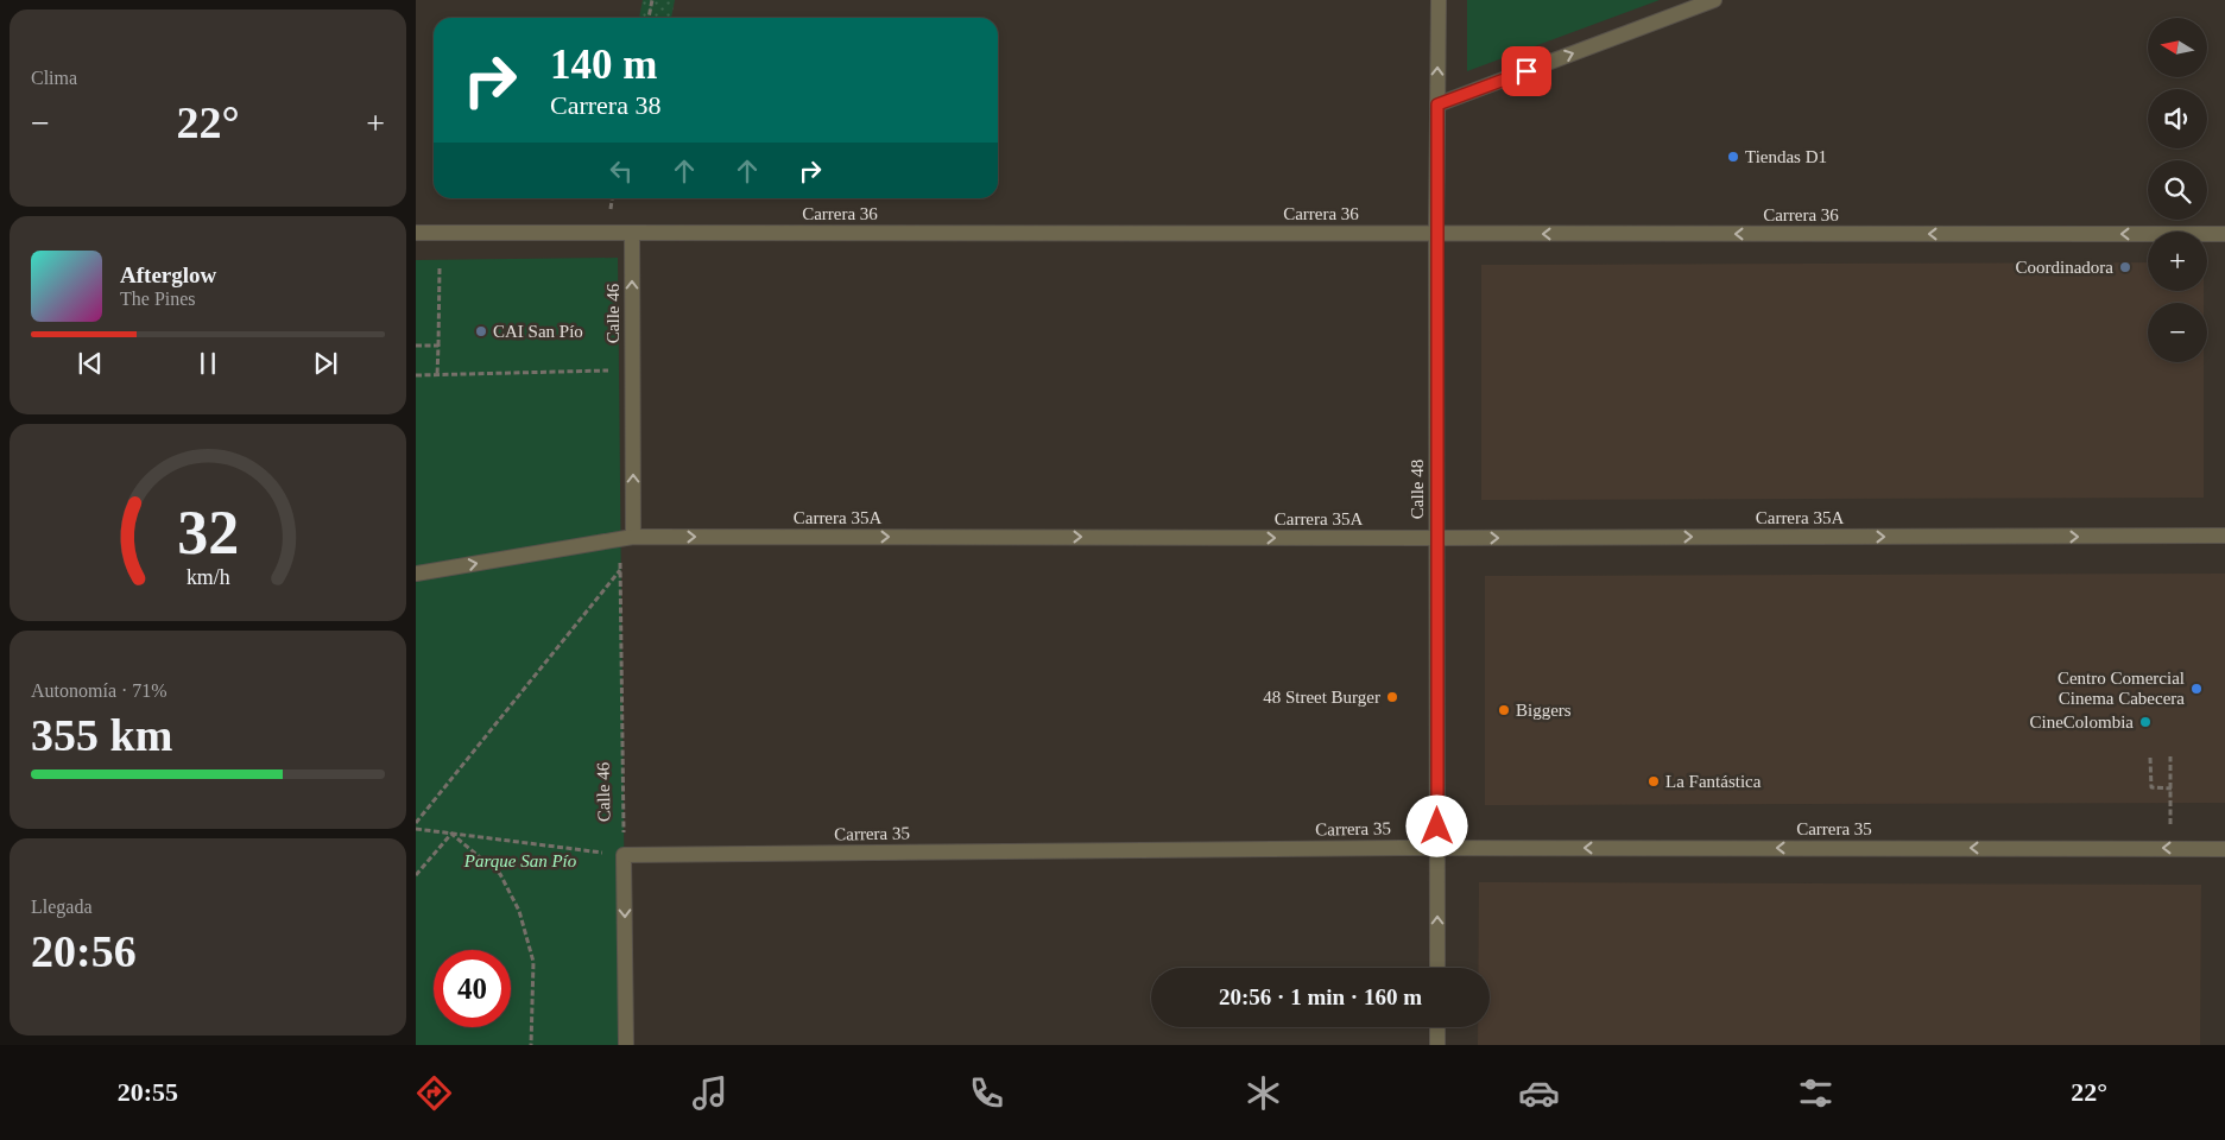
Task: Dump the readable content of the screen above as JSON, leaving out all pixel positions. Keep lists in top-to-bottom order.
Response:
{
  "streets": {
    "street": [
      "Carrera 36",
      "Calle 46",
      "Calle 48",
      "Carrera 35A",
      "Carrera 35"
    ]
  },
  "crossings": [
    ["Carrera 36", "Calle 46"],
    ["Carrera 36", "Calle 48"],
    ["Calle 46", "Carrera 35A"],
    ["Calle 46", "Carrera 35"],
    ["Calle 48", "Carrera 35A"],
    ["Calle 48", "Carrera 35"]
  ],
  "one_way": [
    "Carrera 36",
    "Calle 46",
    "Carrera 35A",
    "Carrera 35"
  ],
  "parks": ["Parque San Pío"],
  "places": [
    "Tiendas D1",
    "Coordinadora",
    "CAI San Pío",
    "Centro Comercial Cinema Cabecera",
    "48 Street Burger",
    "Biggers",
    "CineColombia",
    "La Fantástica"
  ],
  "north": "left",
  "page": {
    "tile": [
      "Clima",
      ["Autonomía · 71%", "355 km"],
      ["Llegada", "20:56"]
    ],
    "map_buttons": ["+", "−"],
    "turn": ["140 m", "Carrera 38"],
    "heat": ["−", "22°", "+"],
    "song": ["Afterglow", "The Pines"],
    "limit": "40",
    "trip": "20:56 · 1 min · 160 m",
    "tabs": ["20:55", "22°"],
    "gauge": ["32", "km/h"]
  }
}
